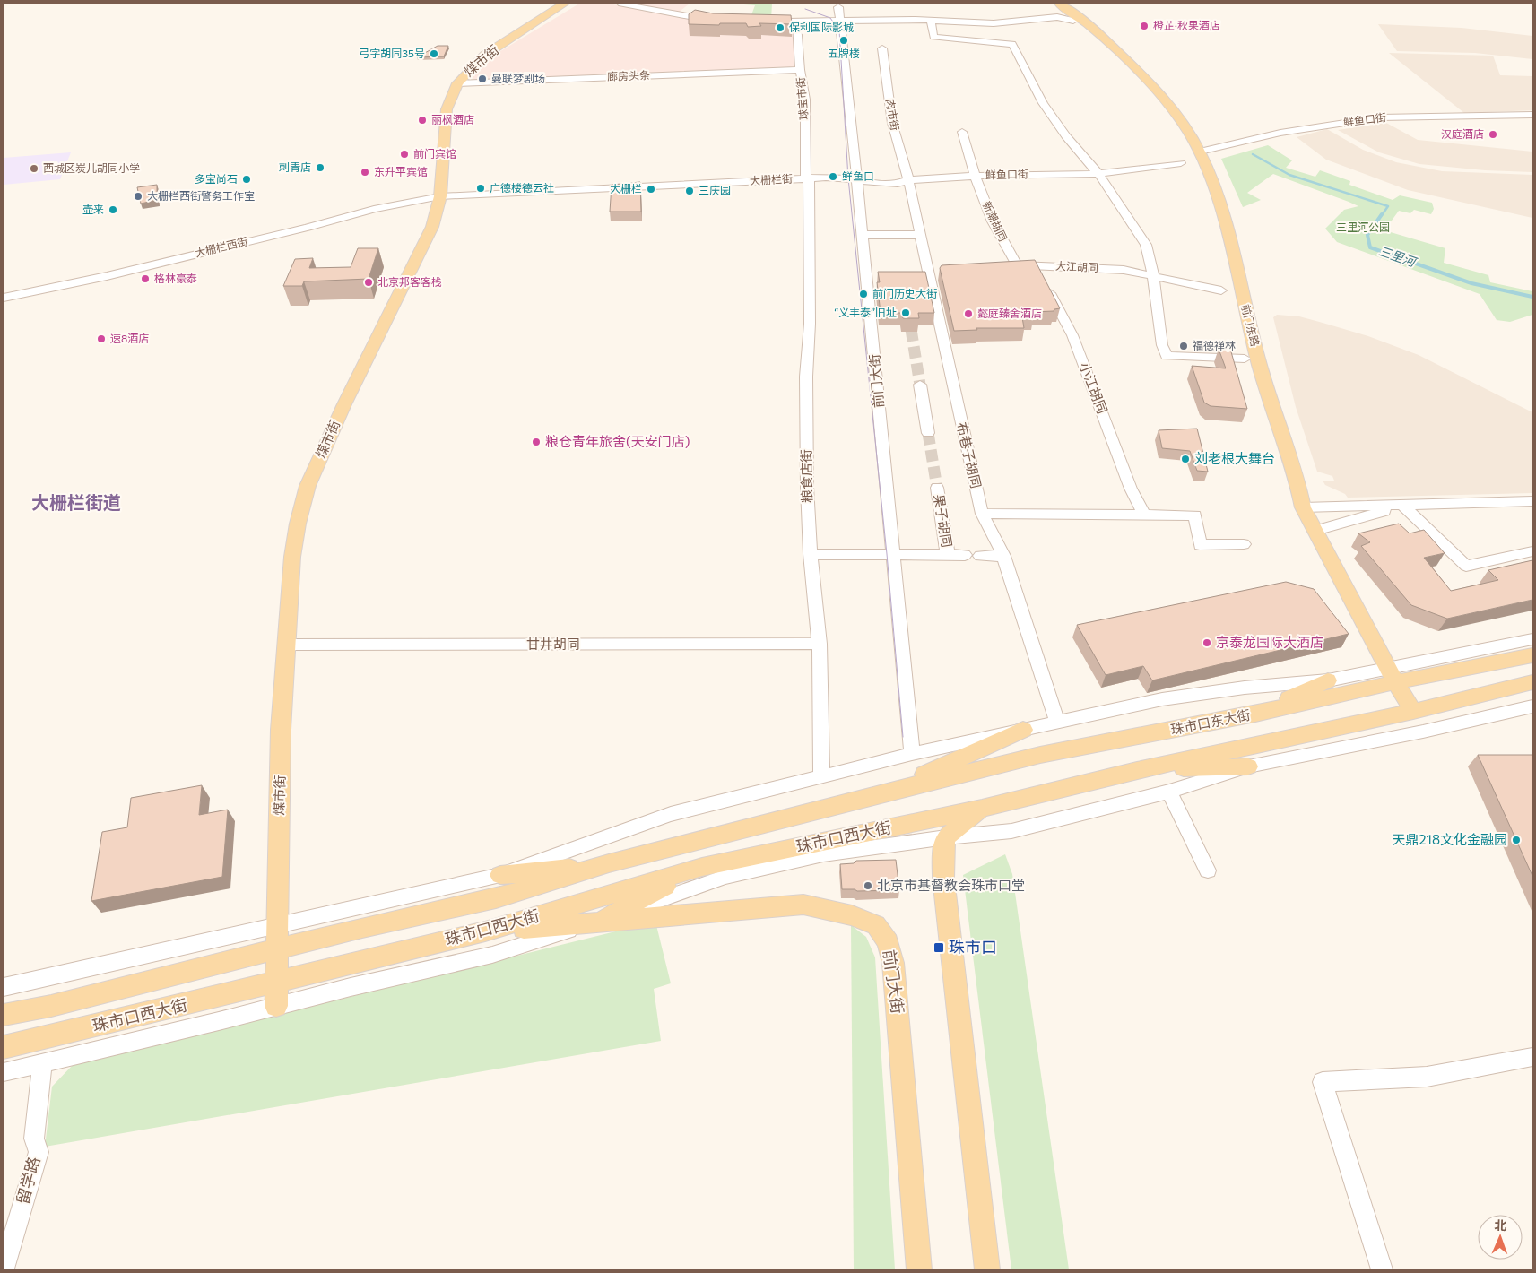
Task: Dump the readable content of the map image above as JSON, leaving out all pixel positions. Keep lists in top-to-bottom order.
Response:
{
  "streets": {
    "main road": [
      "煤市街",
      "前门东路",
      "前门大街",
      "珠市口东大街",
      "珠市口西大街"
    ],
    "street": [
      "廊房头条",
      "球宝市街",
      "肉市街",
      "鲜鱼口街",
      "大栅栏街",
      "新潮胡同",
      "大栅栏西街",
      "大江胡同",
      "小江胡同",
      "布巷子胡同",
      "粮食店街",
      "果子胡同",
      "甘井胡同",
      "留学路"
    ]
  },
  "crossings": [
    ["煤市街", "廊房头条"],
    ["煤市街", "大栅栏街"],
    ["煤市街", "大栅栏西街"],
    ["煤市街", "甘井胡同"],
    ["煤市街", "珠市口西大街"],
    ["廊房头条", "球宝市街"],
    ["球宝市街", "大栅栏街"],
    ["球宝市街", "粮食店街"],
    ["肉市街", "鲜鱼口街"],
    ["肉市街", "布巷子胡同"],
    ["鲜鱼口街", "大栅栏街"],
    ["鲜鱼口街", "新潮胡同"],
    ["鲜鱼口街", "前门东路"],
    ["鲜鱼口街", "前门大街"],
    ["鲜鱼口街", "布巷子胡同"],
    ["大栅栏街", "大栅栏西街"],
    ["大栅栏街", "前门大街"],
    ["大栅栏街", "粮食店街"],
    ["新潮胡同", "大江胡同"],
    ["大江胡同", "小江胡同"],
    ["前门东路", "珠市口东大街"],
    ["前门大街", "珠市口东大街"],
    ["前门大街", "珠市口西大街"],
    ["布巷子胡同", "珠市口东大街"],
    ["粮食店街", "甘井胡同"],
    ["珠市口东大街", "珠市口西大街"],
    ["珠市口西大街", "留学路"]
  ],
  "districts": ["大栅栏街道"],
  "water": ["三里河"],
  "parks": ["三里河公园"],
  "places": {
    "other": [
      "橙芷·秋果酒店",
      "保利国际影城",
      "五牌楼",
      "弓字胡同35号",
      "曼联梦剧场",
      "丽枫酒店",
      "汉庭酒店",
      "前门宾馆",
      "刺青店",
      "西城区炭儿胡同小学",
      "东升平宾馆",
      "鲜鱼口",
      "多宝尚石",
      "广德楼德云社",
      "大栅栏",
      "三庆园",
      "大栅栏西街警务工作室",
      "壶来",
      "格林豪泰",
      "北京邦客客栈",
      "前门历史大街",
      "“义丰泰”旧址",
      "懿庭臻舍酒店",
      "速8酒店",
      "福德禅林",
      "粮仓青年旅舍(天安门店)",
      "刘老根大舞台",
      "京泰龙国际大酒店",
      "天鼎218文化金融园",
      "北京市基督教会珠市口堂"
    ],
    "transit": ["珠市口"]
  },
  "north": "top"
}
